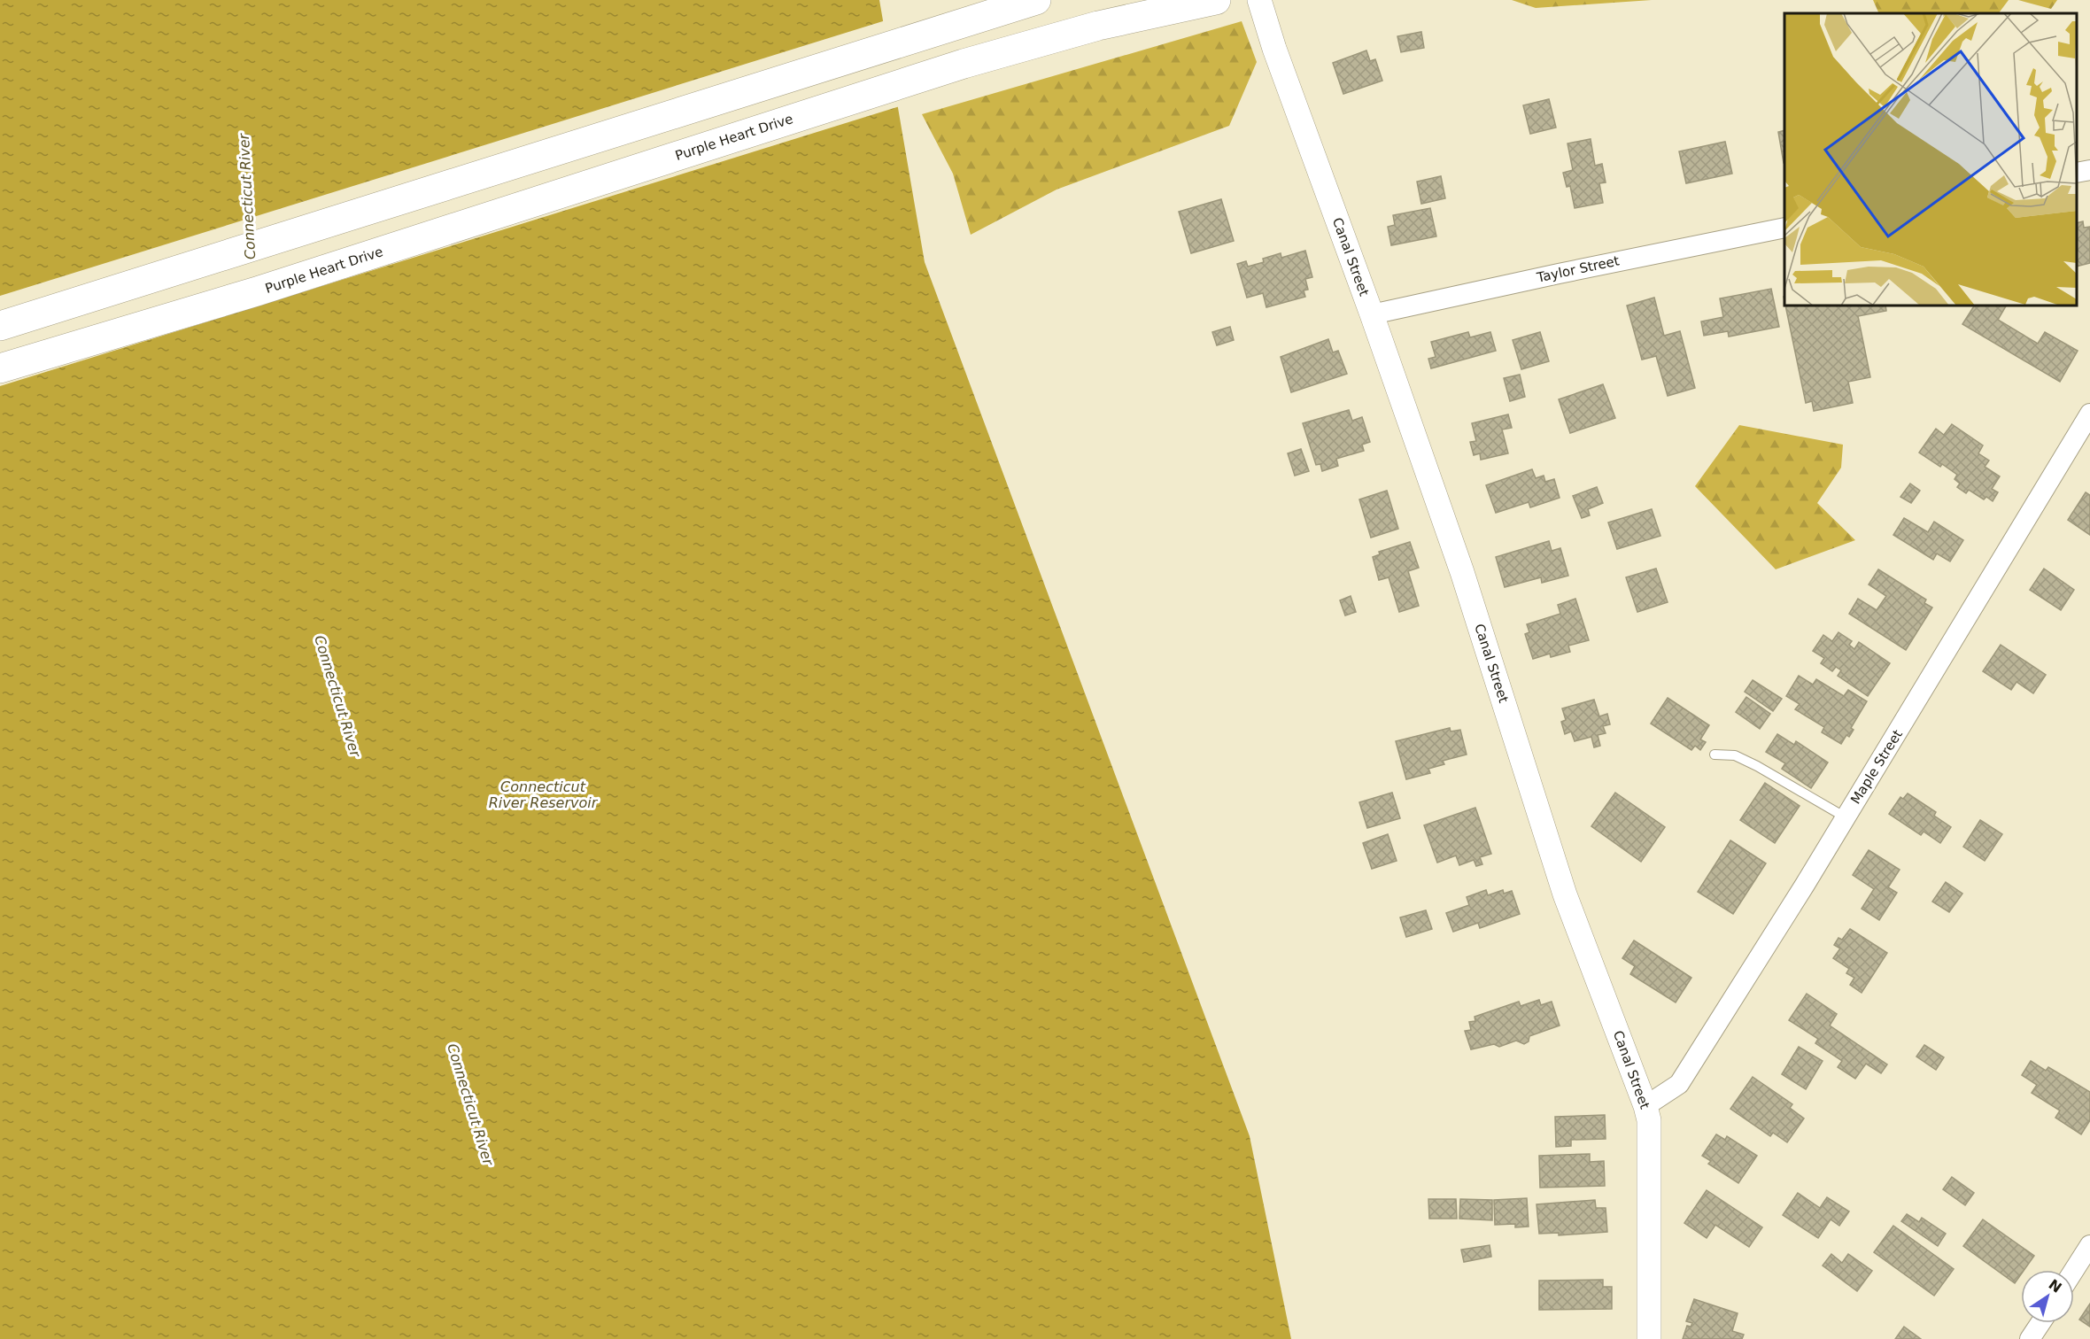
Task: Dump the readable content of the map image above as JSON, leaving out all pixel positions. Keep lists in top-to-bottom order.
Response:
{
  "streets": {
    "main road": ["Purple Heart Drive"],
    "street": ["Canal Street", "Taylor Street", "Maple Street"]
  },
  "crossings": [
    ["Canal Street", "Taylor Street"],
    ["Canal Street", "Maple Street"]
  ],
  "water": ["Connecticut River", "Connecticut River Reservoir"],
  "north": "top right"
}
